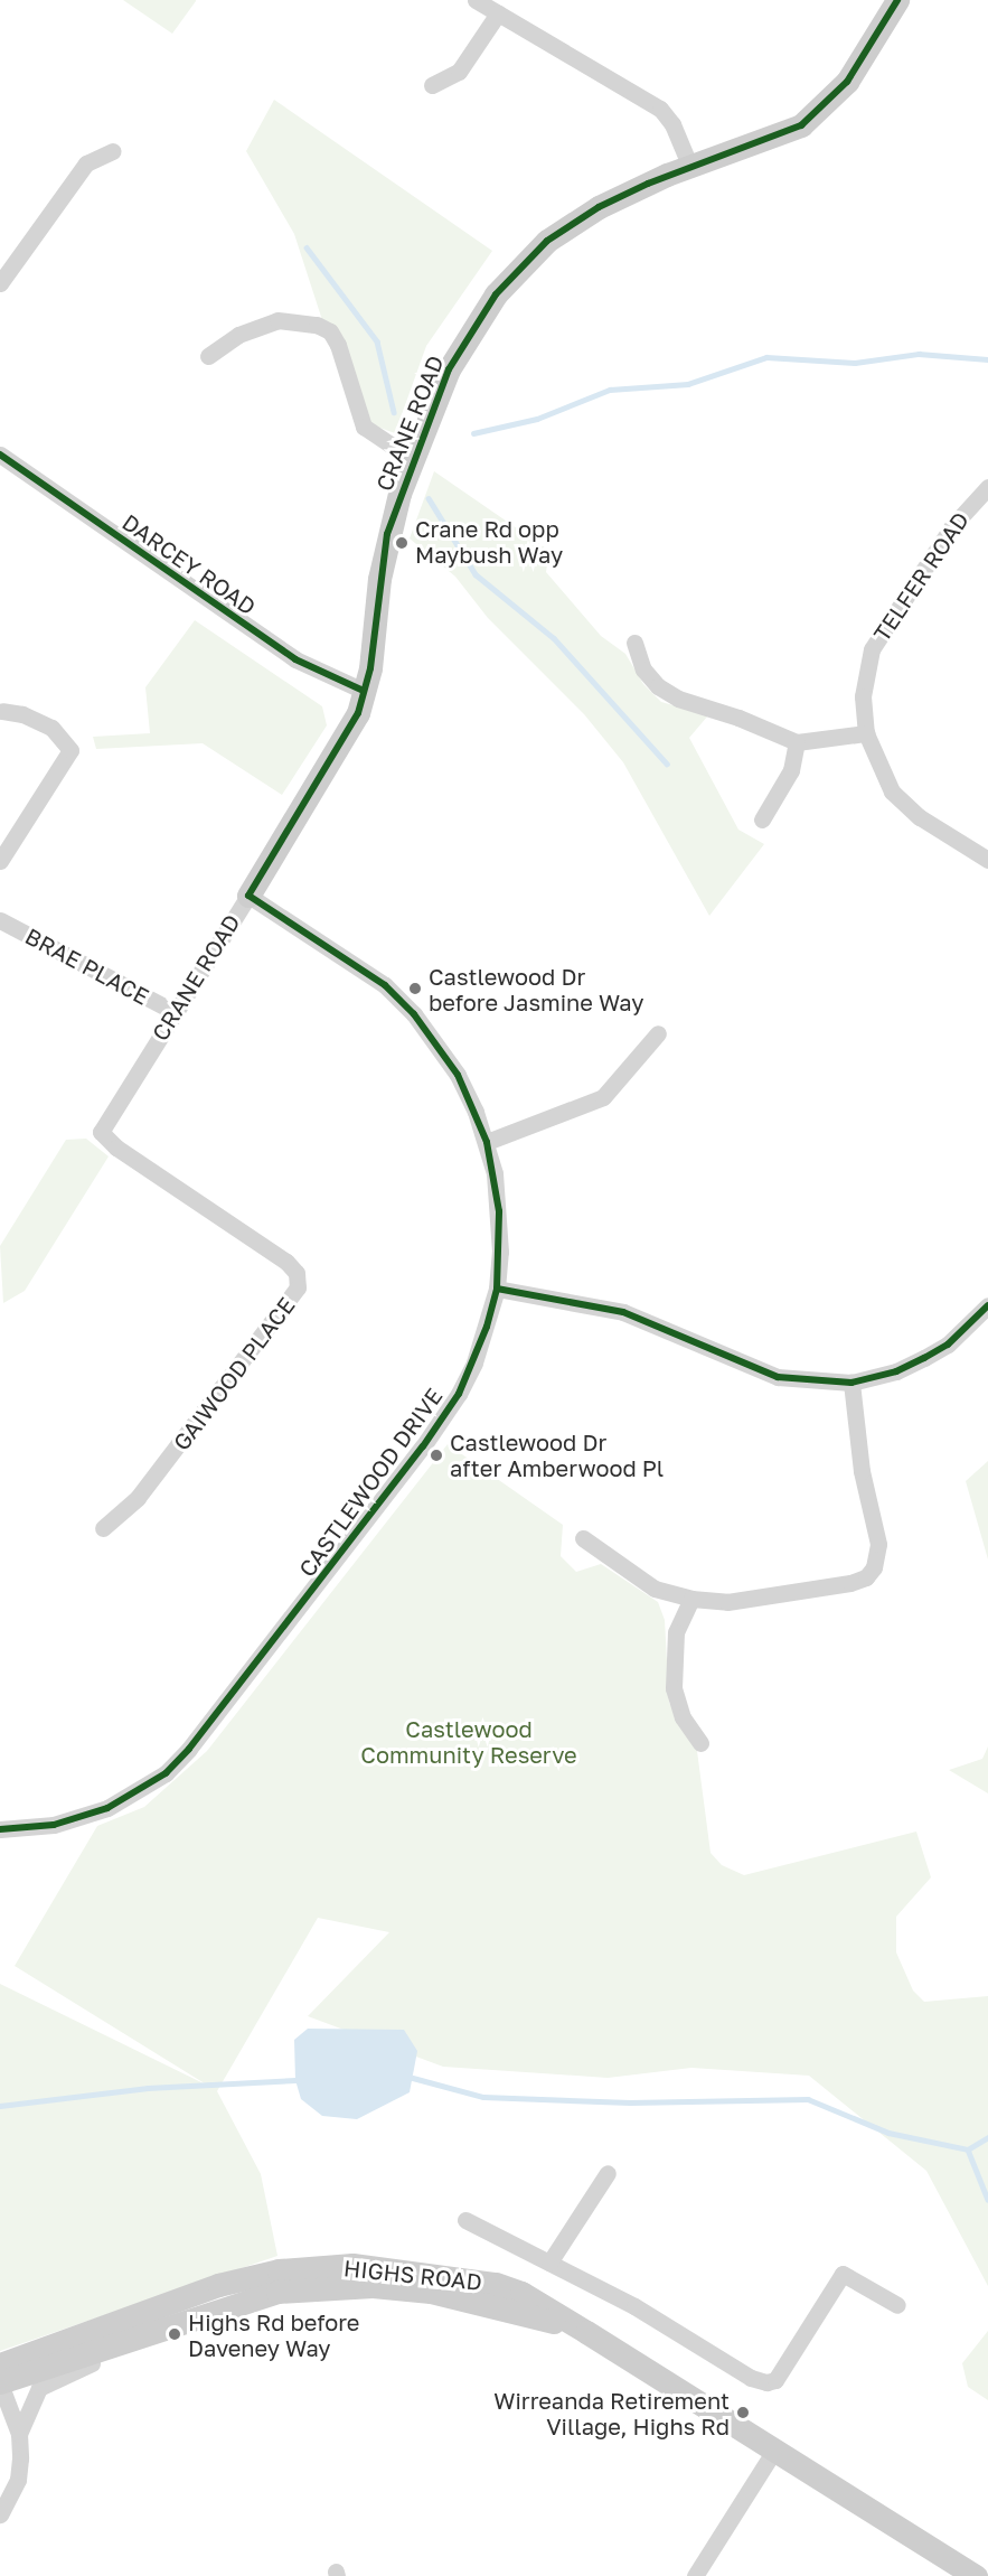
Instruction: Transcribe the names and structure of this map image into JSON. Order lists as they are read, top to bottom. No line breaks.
{"streets":{"street":["CRANE ROAD","DARCEY ROAD","TELFER ROAD","BRAE PLACE","GAIWOOD PLACE","CASTLEWOOD DRIVE","HIGHS ROAD"]},"crossings":[["CRANE ROAD","DARCEY ROAD"],["CRANE ROAD","BRAE PLACE"],["CRANE ROAD","GAIWOOD PLACE"],["CRANE ROAD","CASTLEWOOD DRIVE"]],"parks":["Castlewood Community Reserve"],"places":["Crane Rd opp Maybush Way","Castlewood Dr before Jasmine Way","Castlewood Dr after Amberwood Pl","Highs Rd before Daveney Way","Wirreanda Retirement Village, Highs Rd"]}
